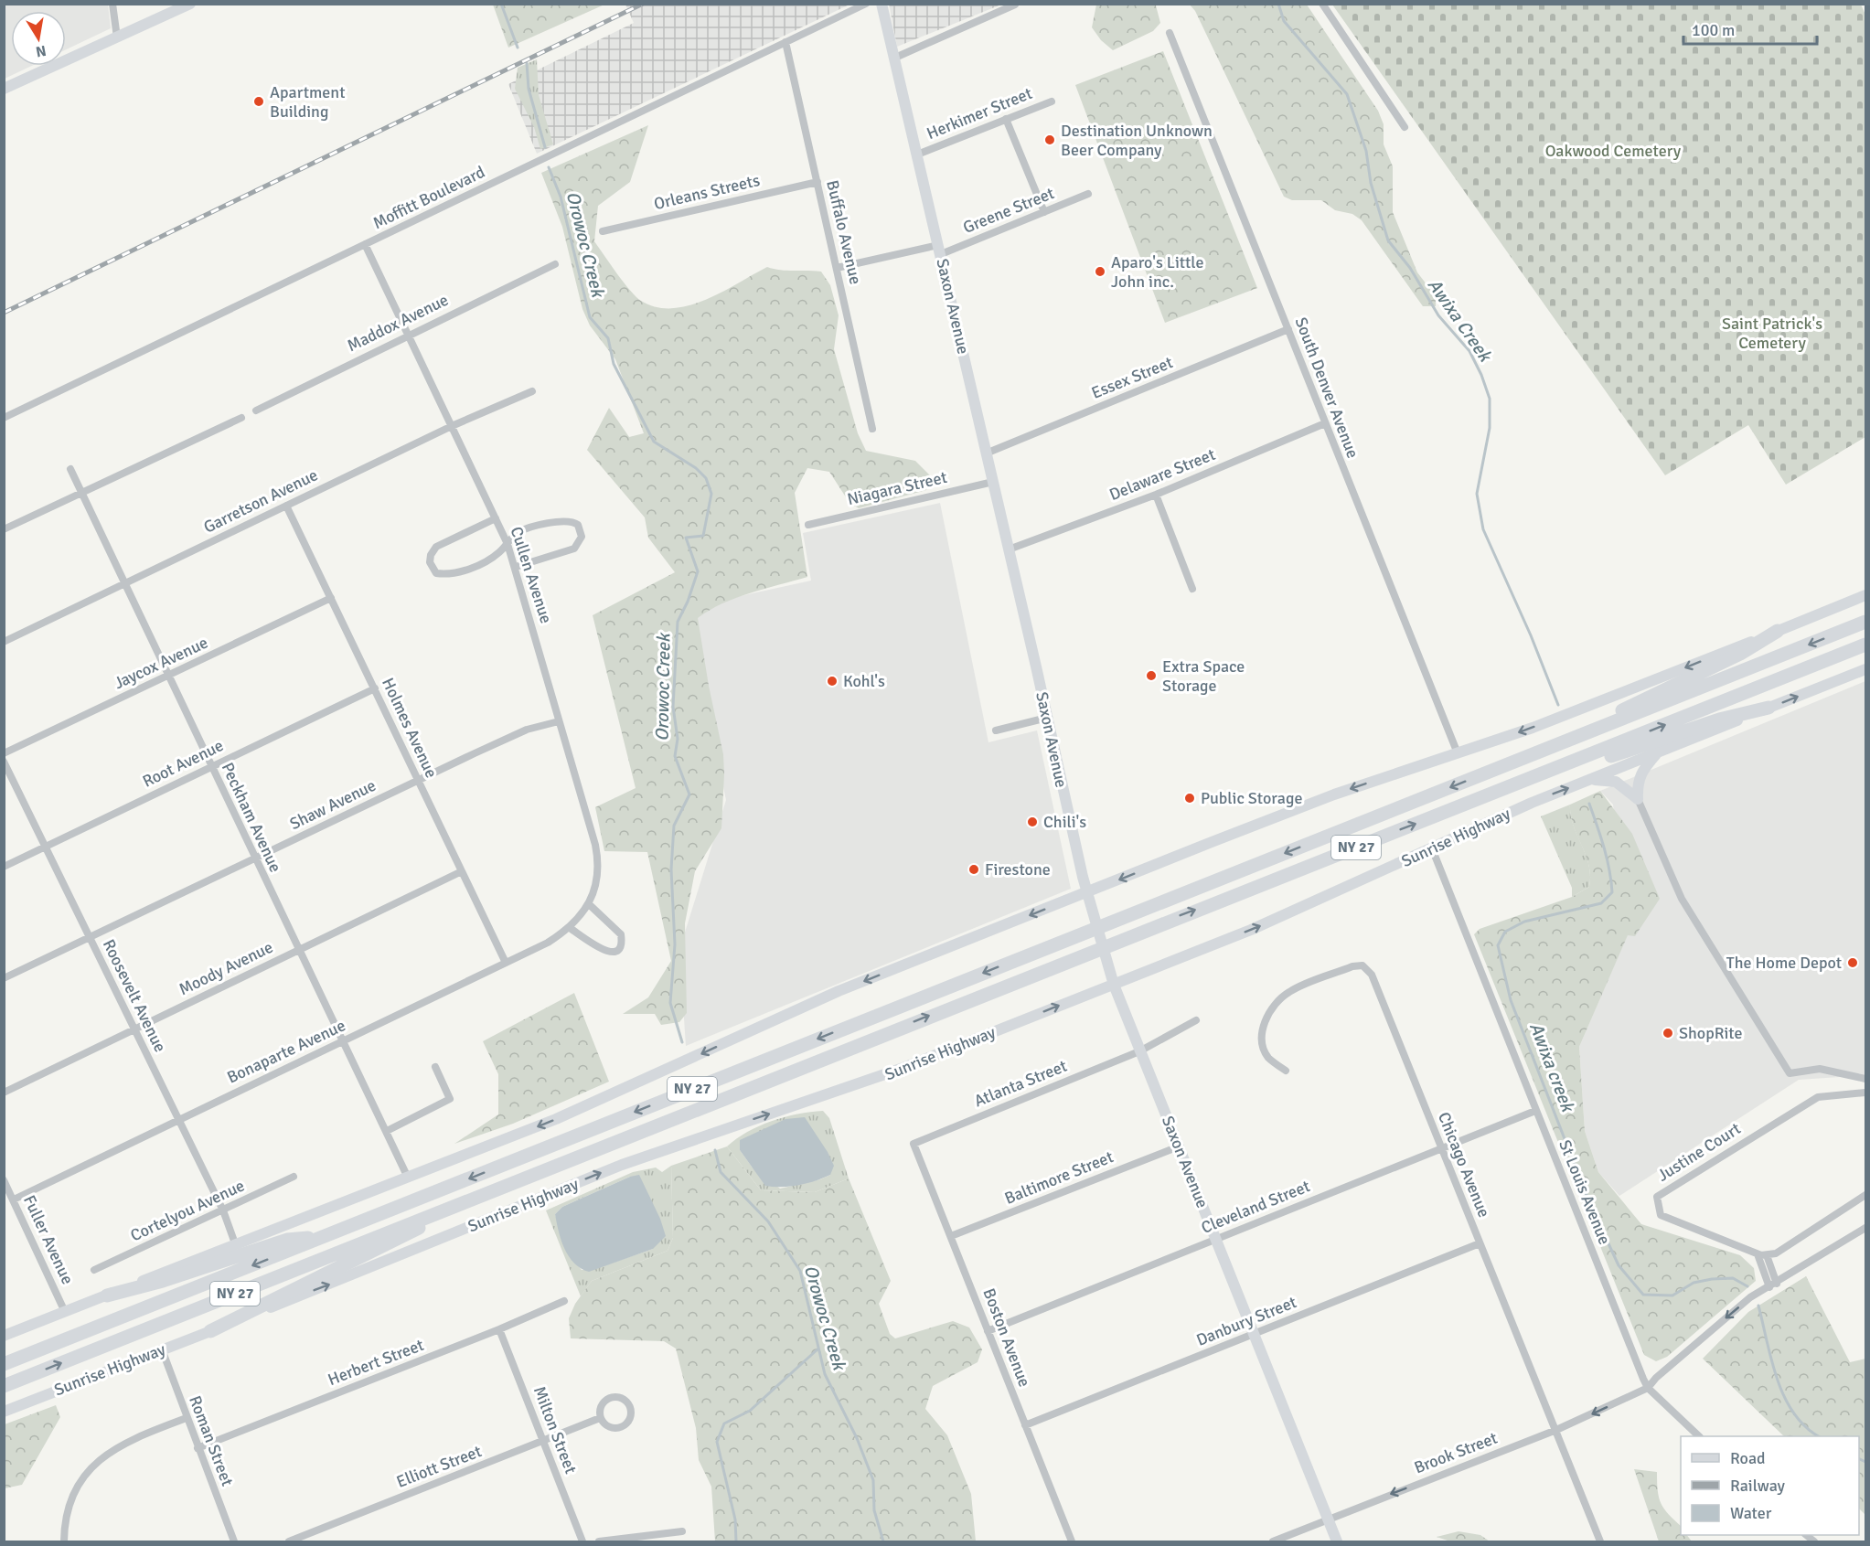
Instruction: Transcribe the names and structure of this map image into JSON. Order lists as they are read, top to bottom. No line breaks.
{"streets":{"highway":["Sunrise Highway","NY 27"],"main road":["Saxon Avenue"],"street":["Herkimer Street","Orleans Streets","Moffitt Boulevard","Greene Street","Buffalo Avenue","Maddox Avenue","Essex Street","South Denver Avenue","Delaware Street","Niagara Street","Garretson Avenue","Cullen Avenue","Jaycox Avenue","Holmes Avenue","Root Avenue","Shaw Avenue","Peckham Avenue","Moody Avenue","Roosevelt Avenue","Bonaparte Avenue","Atlanta Street","Justine Court","Chicago Avenue","Baltimore Street","St Louis Avenue","Cleveland Street","Cortelyou Avenue","Fuller Avenue","Danbury Street","Boston Avenue","Herbert Street","Milton Street","Roman Street","Brook Street","Elliott Street"]},"crossings":[["Herkimer Street","Saxon Avenue"],["Orleans Streets","Buffalo Avenue"],["Moffitt Boulevard","Buffalo Avenue"],["Moffitt Boulevard","Cullen Avenue"],["Greene Street","Buffalo Avenue"],["Greene Street","Saxon Avenue"],["Saxon Avenue","Essex Street"],["Saxon Avenue","Delaware Street"],["Saxon Avenue","Niagara Street"],["Saxon Avenue","Sunrise Highway"],["Saxon Avenue","Atlanta Street"],["Saxon Avenue","Baltimore Street"],["Saxon Avenue","Cleveland Street"],["Saxon Avenue","Danbury Street"],["Saxon Avenue","Brook Street"],["Maddox Avenue","Cullen Avenue"],["Essex Street","South Denver Avenue"],["South Denver Avenue","Delaware Street"],["Garretson Avenue","Cullen Avenue"],["Garretson Avenue","Holmes Avenue"],["Garretson Avenue","Peckham Avenue"],["Cullen Avenue","Shaw Avenue"],["Cullen Avenue","Bonaparte Avenue"],["Jaycox Avenue","Holmes Avenue"],["Jaycox Avenue","Peckham Avenue"],["Holmes Avenue","Root Avenue"],["Holmes Avenue","Shaw Avenue"],["Holmes Avenue","Moody Avenue"],["Holmes Avenue","Bonaparte Avenue"],["Root Avenue","Peckham Avenue"],["Root Avenue","Roosevelt Avenue"],["Shaw Avenue","Peckham Avenue"],["Shaw Avenue","Roosevelt Avenue"],["Peckham Avenue","Moody Avenue"],["Peckham Avenue","Bonaparte Avenue"],["Sunrise Highway","St Louis Avenue"],["Sunrise Highway","Roman Street"],["Moody Avenue","Roosevelt Avenue"],["Roosevelt Avenue","Bonaparte Avenue"],["Roosevelt Avenue","Cortelyou Avenue"],["Bonaparte Avenue","Fuller Avenue"],["Atlanta Street","Boston Avenue"],["Chicago Avenue","Cleveland Street"],["Chicago Avenue","Danbury Street"],["Chicago Avenue","Brook Street"],["Baltimore Street","Boston Avenue"],["St Louis Avenue","Cleveland Street"],["St Louis Avenue","Brook Street"],["Cleveland Street","Boston Avenue"],["Danbury Street","Boston Avenue"],["Herbert Street","Milton Street"],["Herbert Street","Roman Street"],["Milton Street","Elliott Street"]],"one_way":["Brook Street"],"water":["Orowoc Creek","Awixa Creek","Awixa creek"],"parks":["Oakwood Cemetery","Saint Patrick's Cemetery"],"places":["Apartment Building","Destination Unknown Beer Company","Aparo's Little John inc.","Extra Space Storage","Kohl's","Public Storage","Chili's","Firestone","The Home Depot","ShopRite"],"legend":["Road","Railway","Water"],"scale_bar":"100 m","north":"bottom"}
